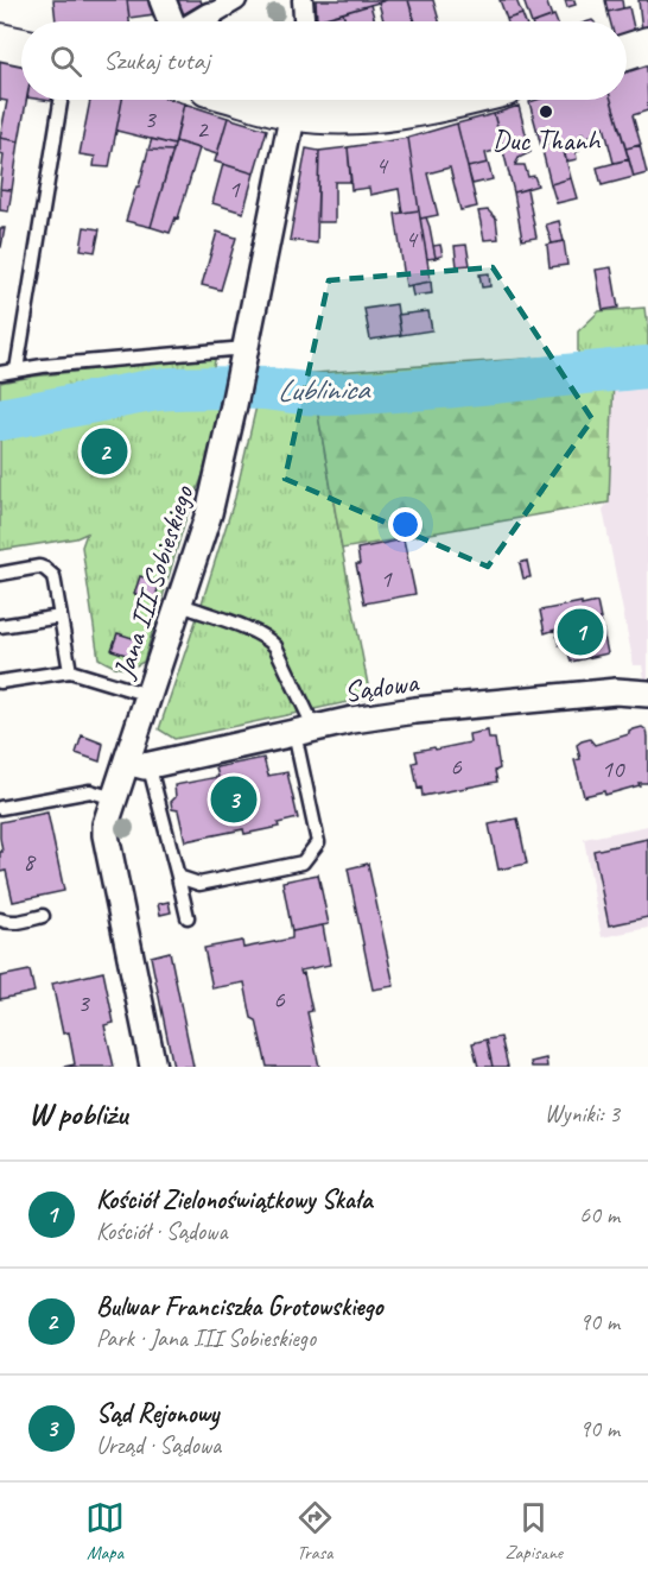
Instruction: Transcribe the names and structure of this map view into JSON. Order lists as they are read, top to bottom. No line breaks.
{"streets":{"street":["Jana III Sobieskiego","Sądowa"]},"crossings":[["Jana III Sobieskiego","Sądowa"]],"water":["Lublinica"],"places":["Duc Thanh"],"house_numbers":["3","2","4","1","4","1","6","10","8","6","3"],"page":{"search":"Szukaj tutaj","pins":["2","1","3"],"heading":["W pobliżu","Wyniki: 3"],"list":[{"mark":"1","name":"Kościół Zielonoświątkowy Skała","note":"Kościół · Sądowa","value":"60 m"},{"mark":"2","name":"Bulwar Franciszka Grotowskiego","note":"Park · Jana III Sobieskiego","value":"90 m"},{"mark":"3","name":"Sąd Rejonowy","note":"Urząd · Sądowa","value":"90 m"}],"nav":["Mapa","Trasa","Zapisane"]}}
